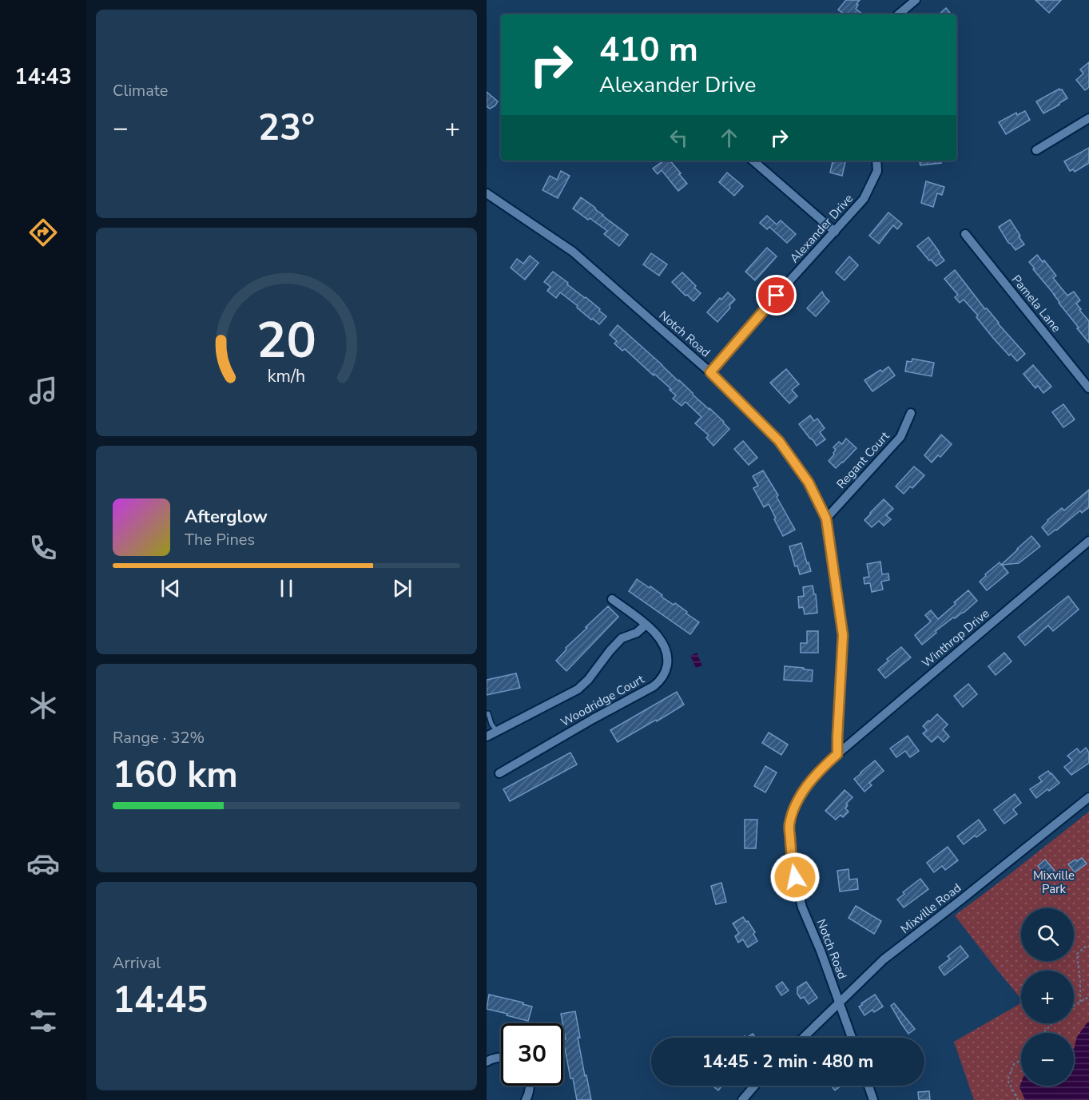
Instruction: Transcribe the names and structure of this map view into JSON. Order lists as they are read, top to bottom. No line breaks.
{"streets":{"street":["Alexander Drive","Pamela Lane","Notch Road","Regant Court","Winthrop Drive","Woodridge Court","Mixville Road"]},"crossings":[["Alexander Drive","Notch Road"],["Notch Road","Regant Court"],["Notch Road","Winthrop Drive"],["Notch Road","Mixville Road"]],"parks":["Mixville Park"],"page":{"tabs":"14:43","tile":["Climate",["Range · 32%","160 km"],["Arrival","14:45"]],"turn":["410 m","Alexander Drive"],"heat":["−","23°","+"],"song":["Afterglow","The Pines"],"map_buttons":["+","−"],"limit":"30","trip":"14:45 · 2 min · 480 m","gauge":["20","km/h"]}}
